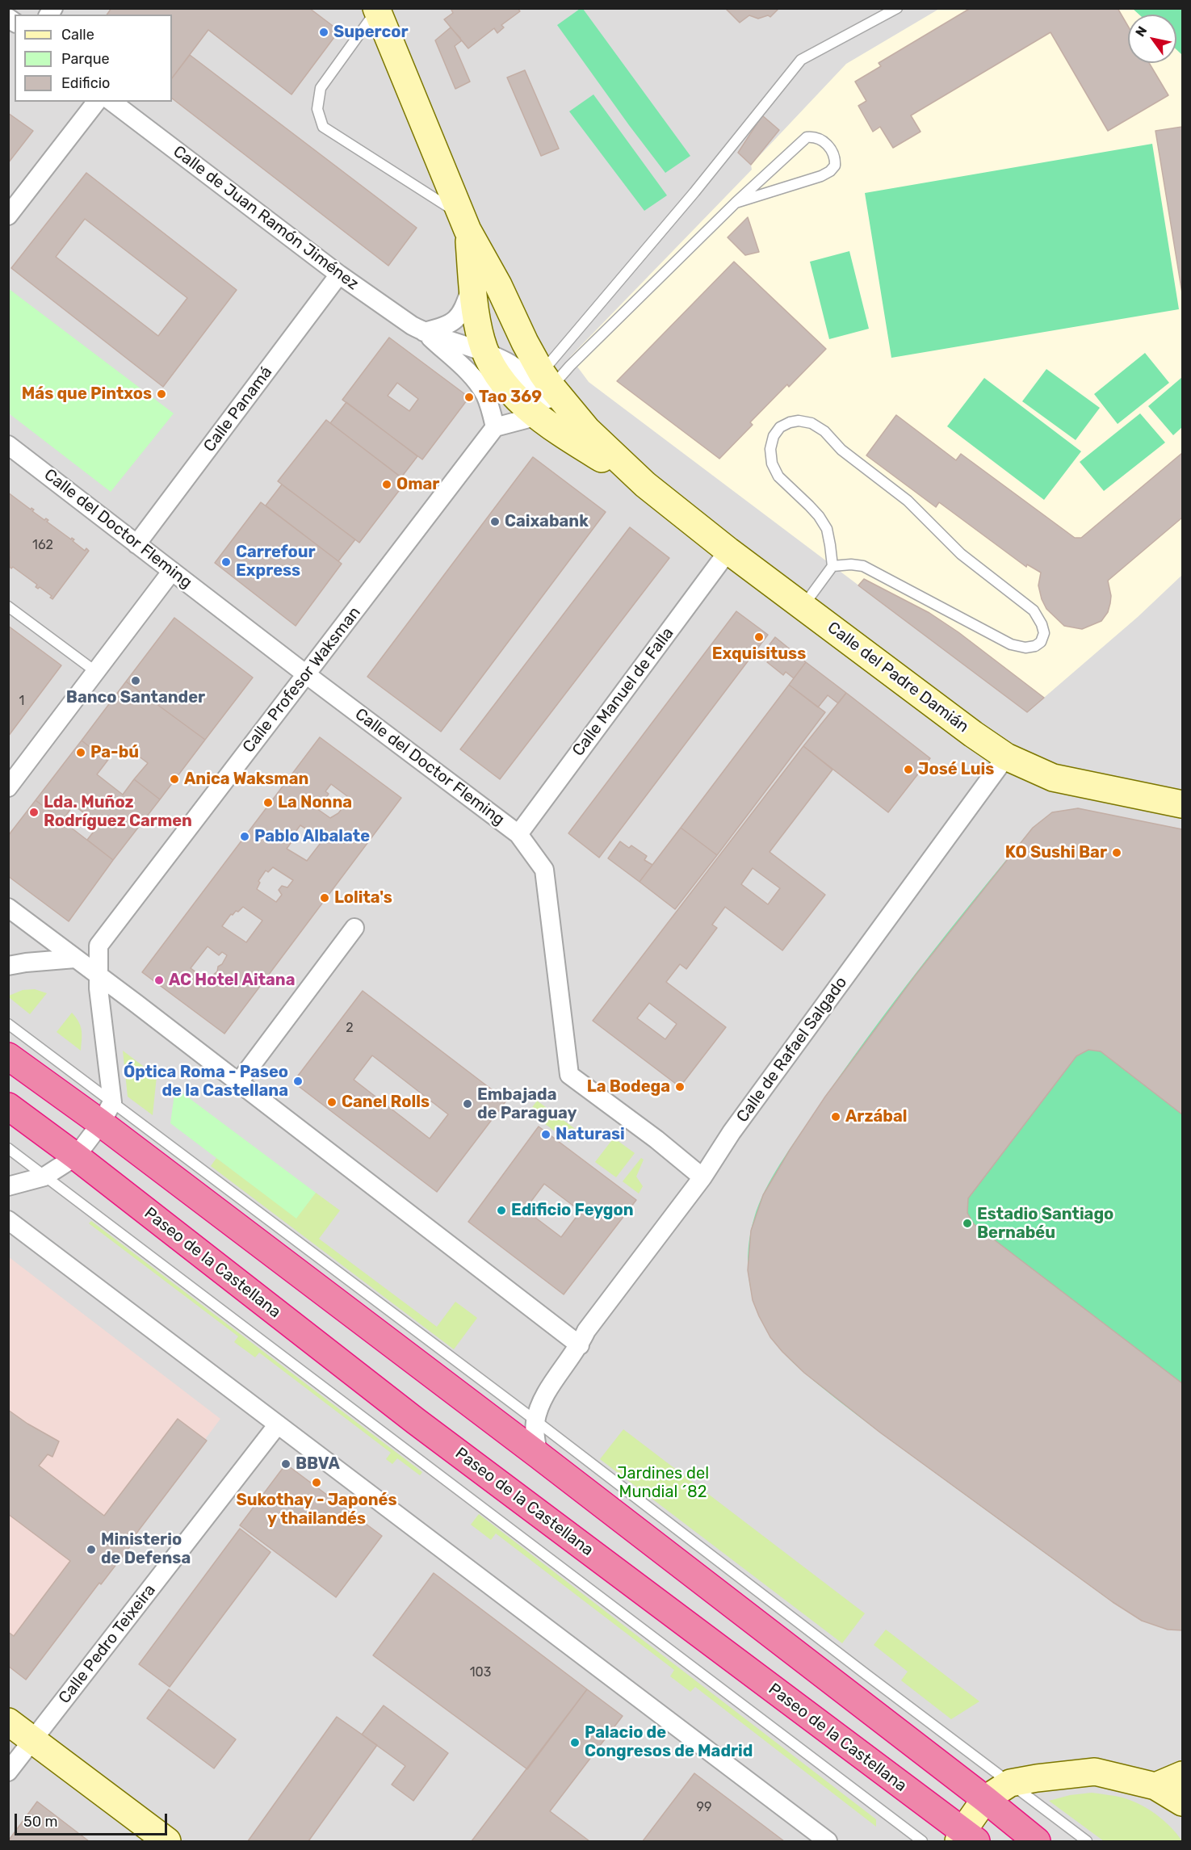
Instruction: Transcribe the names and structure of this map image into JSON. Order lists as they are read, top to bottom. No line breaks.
{"streets":{"highway":["Paseo de la Castellana"],"street":["Calle de Juan Ramón Jiménez","Calle Panamá","Calle del Doctor Fleming","Calle del Padre Damián","Calle Profesor Waksman","Calle Manuel de Falla","Calle de Rafael Salgado","Calle Pedro Teixeira"]},"crossings":[["Calle de Juan Ramón Jiménez","Calle Panamá"],["Calle de Juan Ramón Jiménez","Calle del Padre Damián"],["Calle Panamá","Calle del Doctor Fleming"],["Calle del Doctor Fleming","Calle Profesor Waksman"],["Calle del Doctor Fleming","Calle Manuel de Falla"],["Calle del Doctor Fleming","Calle de Rafael Salgado"],["Calle del Padre Damián","Calle Manuel de Falla"],["Calle del Padre Damián","Calle de Rafael Salgado"]],"parks":["Jardines del Mundial ´82"],"places":["Supercor","Más que Pintxos","Tao 369","Omar","Caixabank","Carrefour Express","Exquisituss","Banco Santander","Pa-bú","José Luis","Anica Waksman","La Nonna","Lda. Muñoz Rodríguez Carmen","Pablo Albalate","KO Sushi Bar","Lolita's","AC Hotel Aitana","Óptica Roma - Paseo de la Castellana","La Bodega","Canel Rolls","Embajada de Paraguay","Arzábal","Naturasi","Edificio Feygon","Estadio Santiago Bernabéu","BBVA","Sukothay - Japonés y thailandés","Ministerio de Defensa","Palacio de Congresos de Madrid"],"house_numbers":["162","1","2","103","99"],"legend":["Calle","Parque","Edificio"],"scale_bar":"50 m","north":"top left"}
